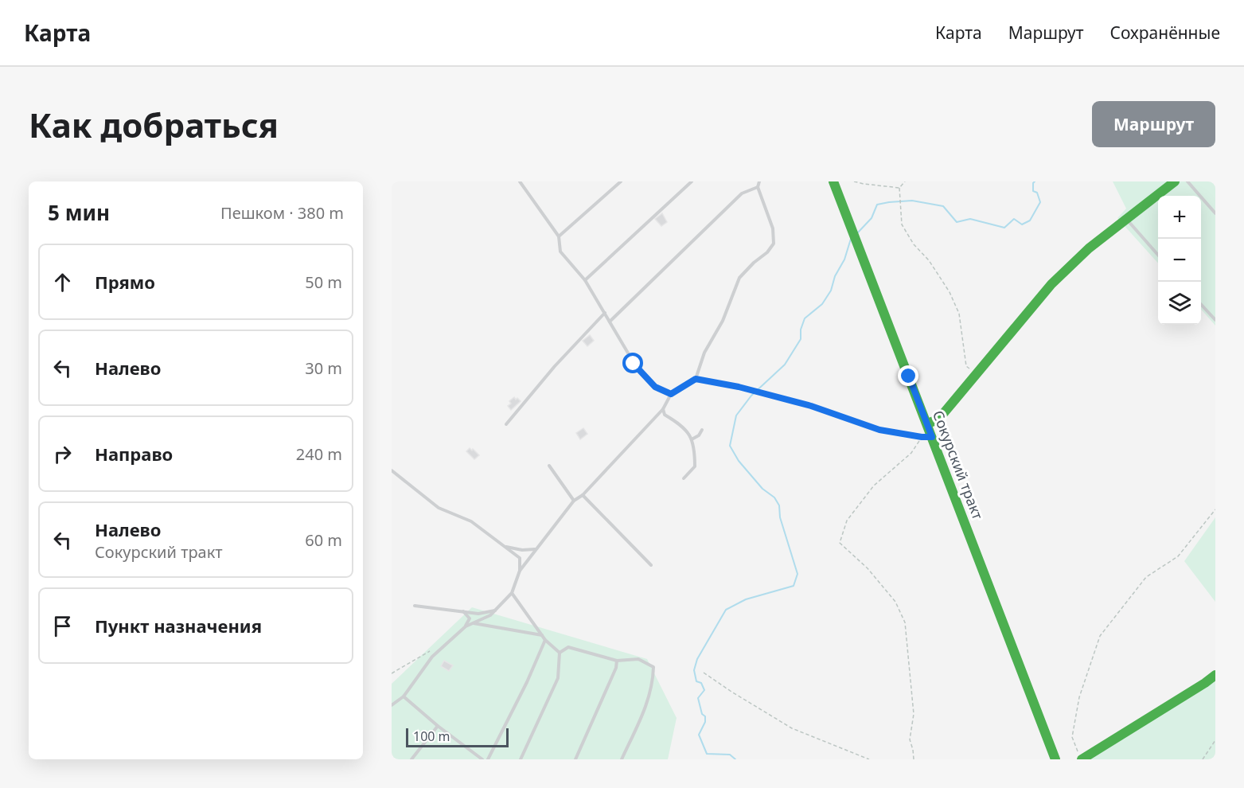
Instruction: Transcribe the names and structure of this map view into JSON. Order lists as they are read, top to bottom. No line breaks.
{"streets":{"street":["Сокурский тракт"]},"scale_bar":"100 m","page":{"header":"Карта","nav":["Карта","Маршрут","Сохранённые"],"buttons":"Маршрут","title":"Как добраться","heading":["5 мин","Пешком · 380 m"],"map_buttons":["+","−"],"list":[["Прямо","50 m"],["Налево","30 m"],["Направо","240 m"],["Налево","Сокурский тракт","60 m"],"Пункт назначения"],"scale":"100 m"}}
